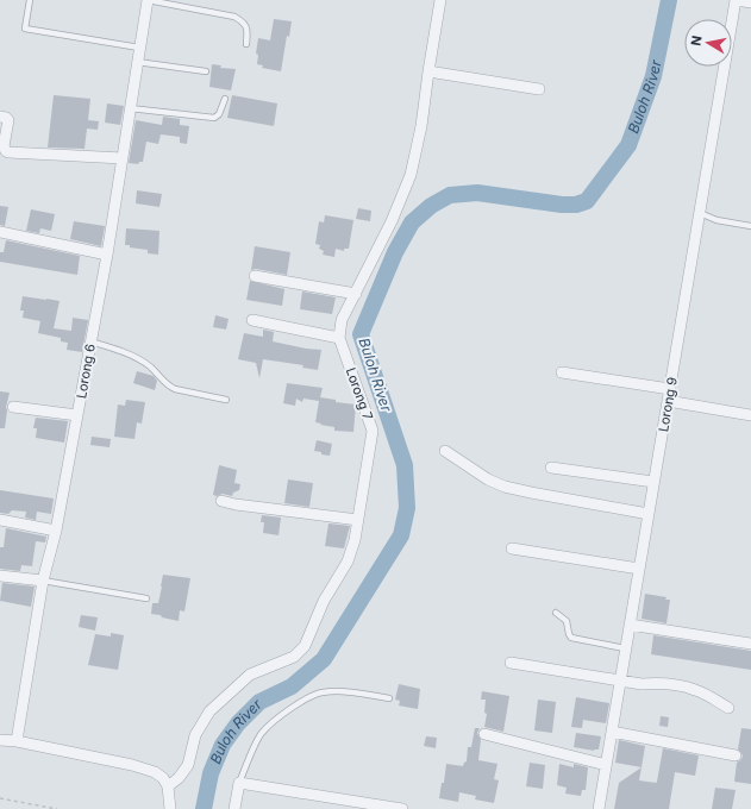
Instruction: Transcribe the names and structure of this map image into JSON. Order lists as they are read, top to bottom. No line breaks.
{"streets":{"street":["Lorong 6","Lorong 7","Lorong 9"]},"water":["Buloh River"],"north":"left"}
